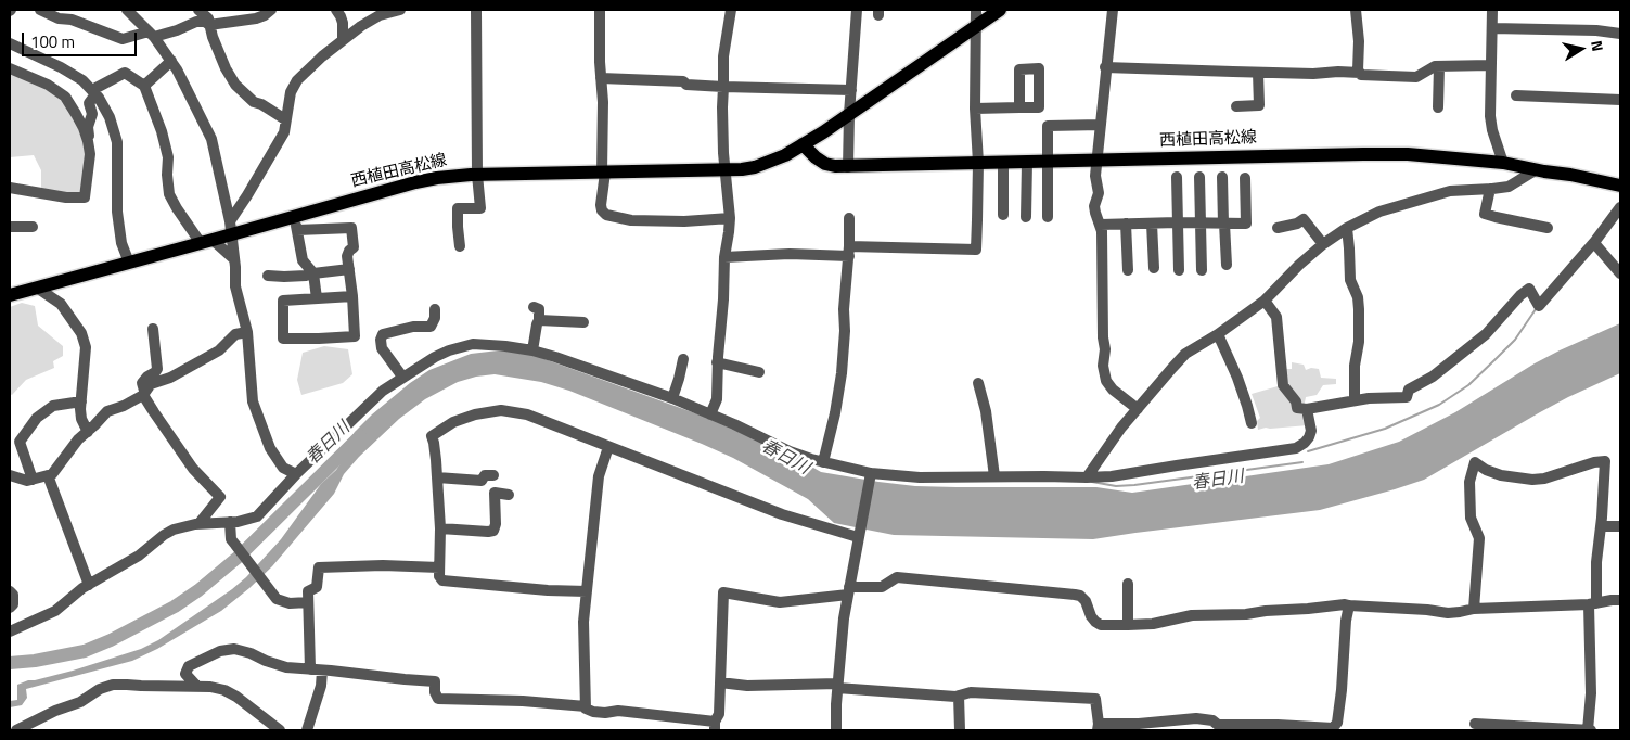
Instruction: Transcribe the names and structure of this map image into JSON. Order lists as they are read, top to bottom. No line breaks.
{"streets":{"main road":["西植田高松線"]},"water":["春日川"],"scale_bar":"100 m","north":"right"}
